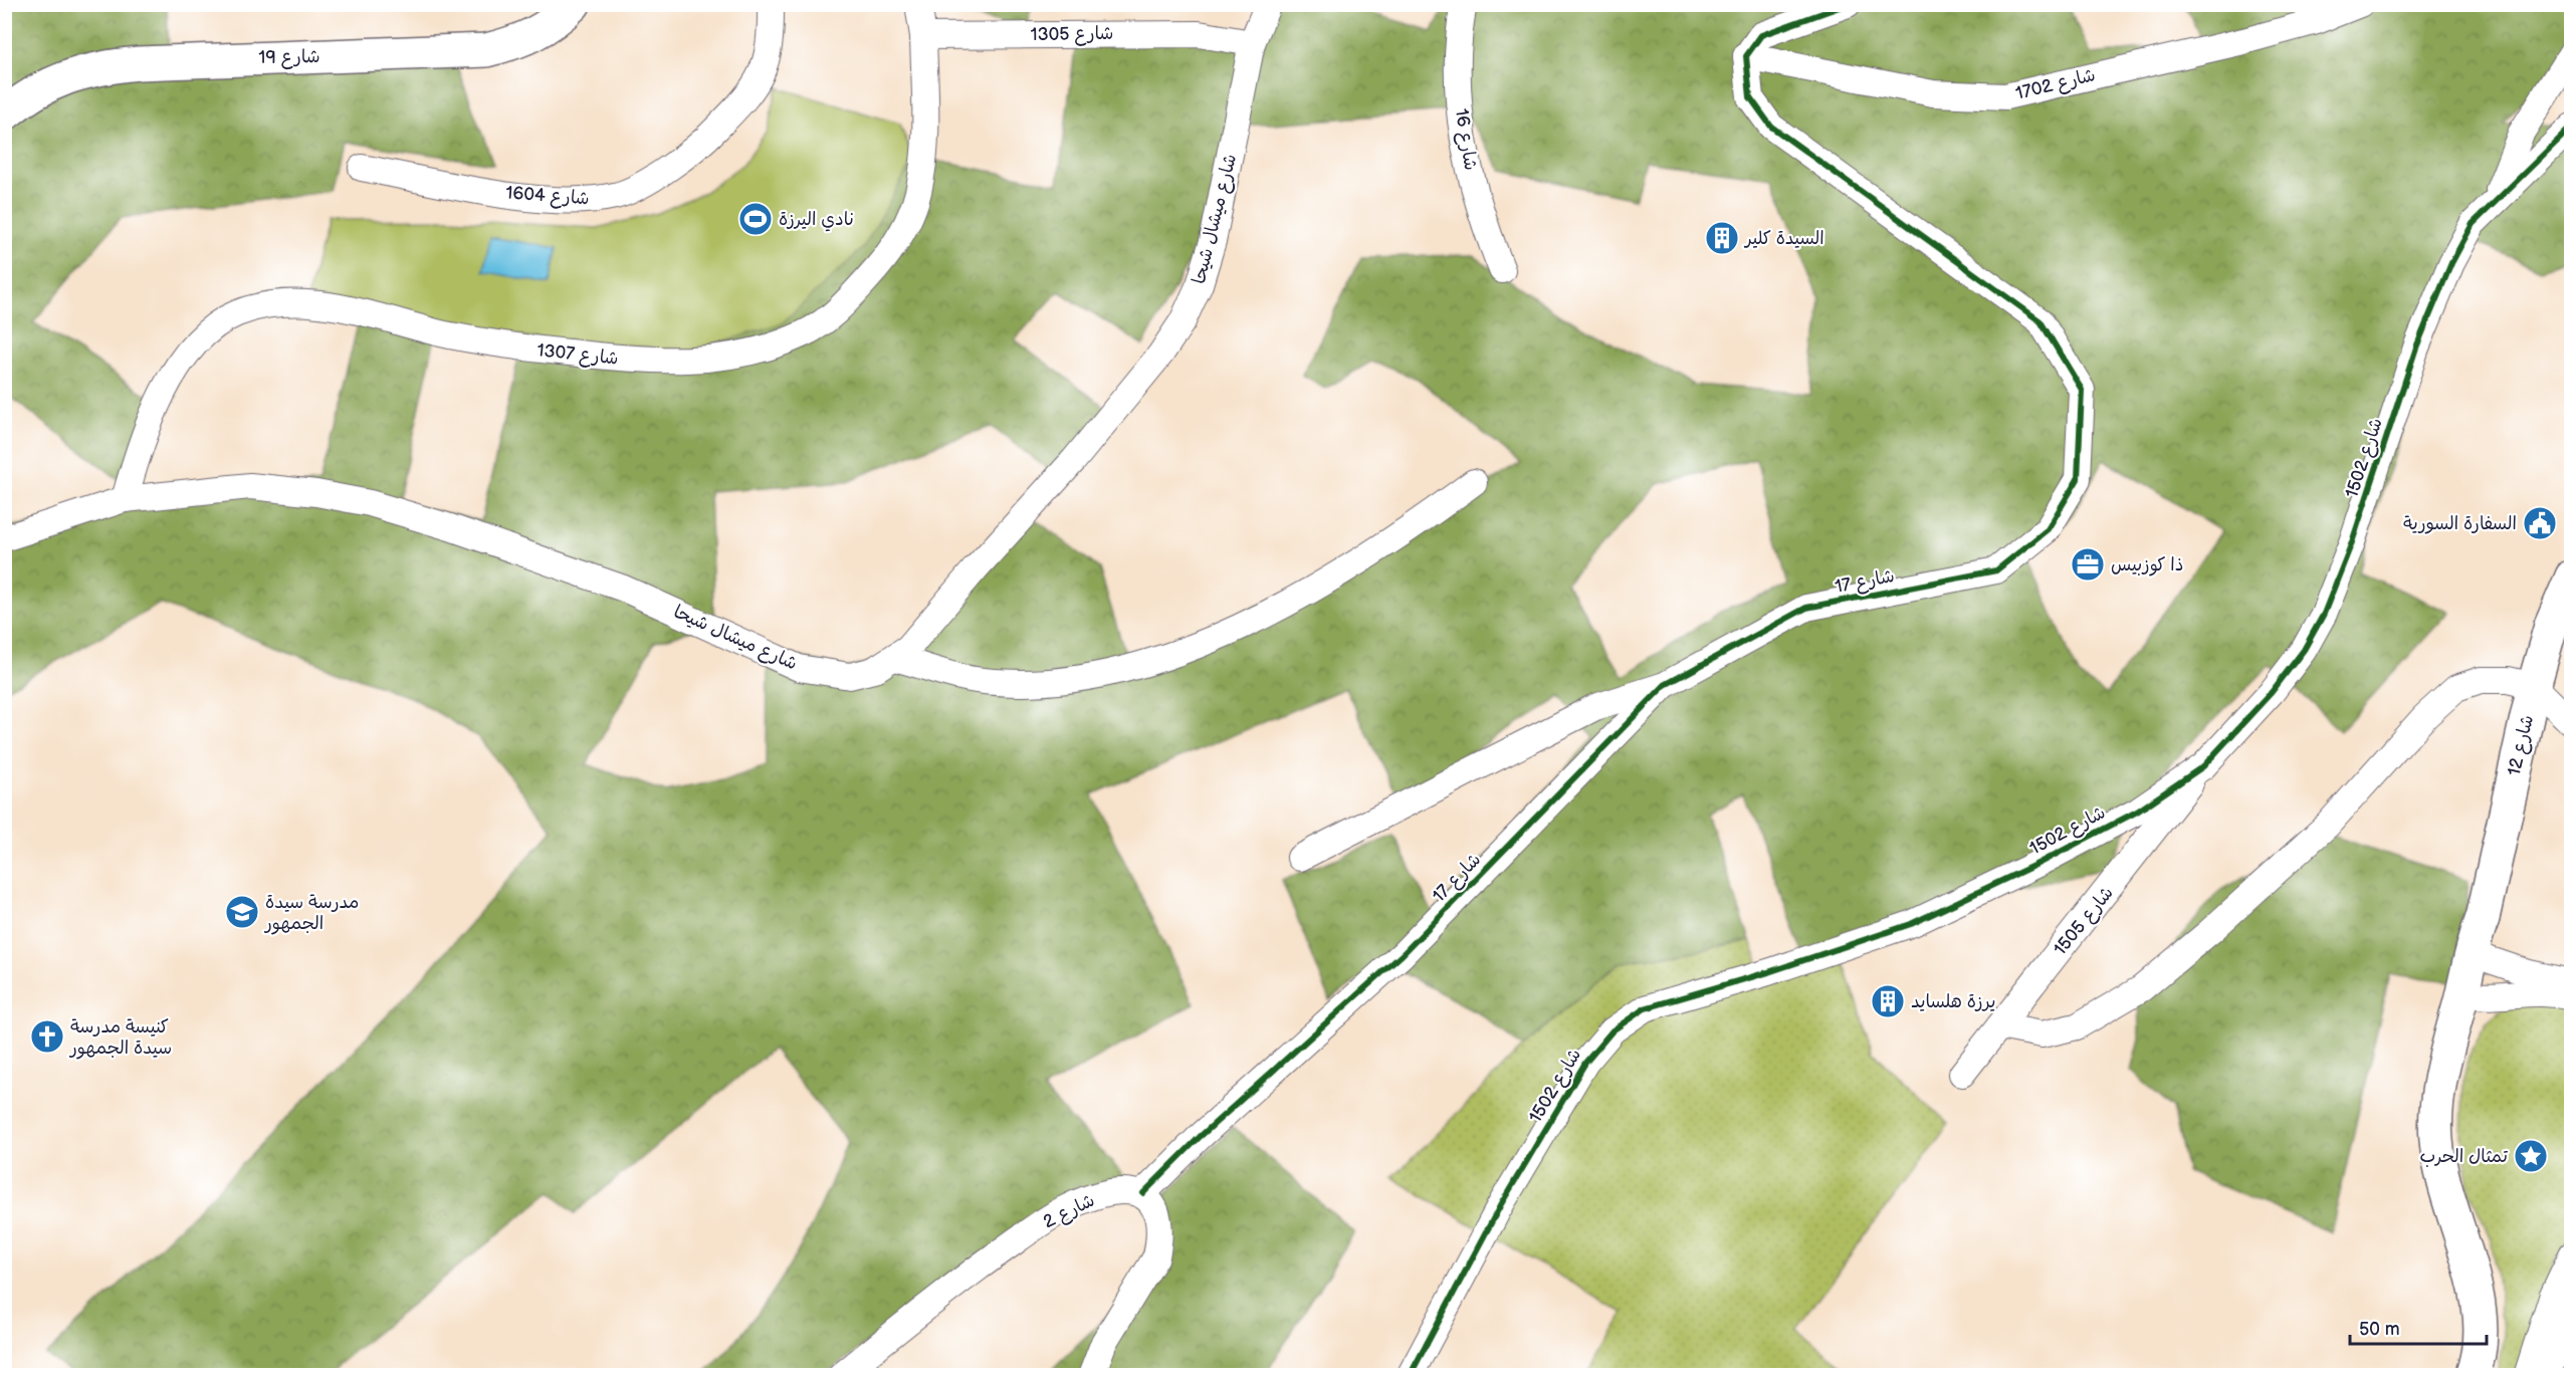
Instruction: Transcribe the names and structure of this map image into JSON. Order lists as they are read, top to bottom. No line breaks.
{"streets":{"main road":["شارع 19","شارع 12"],"street":["شارع 1305","شارع 1702","شارع 16","شارع 1604","شارع ميشال شيحا","شارع 1307","شارع 1502","شارع 17","شارع 1505","شارع 2"]},"crossings":[["شارع 1305","شارع ميشال شيحا"],["شارع 1305","شارع 1307"],["شارع 1702","شارع 17"],["شارع ميشال شيحا","شارع 1307"],["شارع 1502","شارع 1505"],["شارع 17","شارع 2"]],"places":{"sports":["نادي اليرزة"],"building":["السيدة كلير","يرزة هلسايد"],"public building":["السفارة السورية"],"office":["ذا كوزبيس"],"school or university":["مدرسة سيدة الجمهور"],"church":["كنيسة مدرسة سيدة الجمهور"],"place":["تمثال الحرب"]},"scale_bar":"50 m"}
